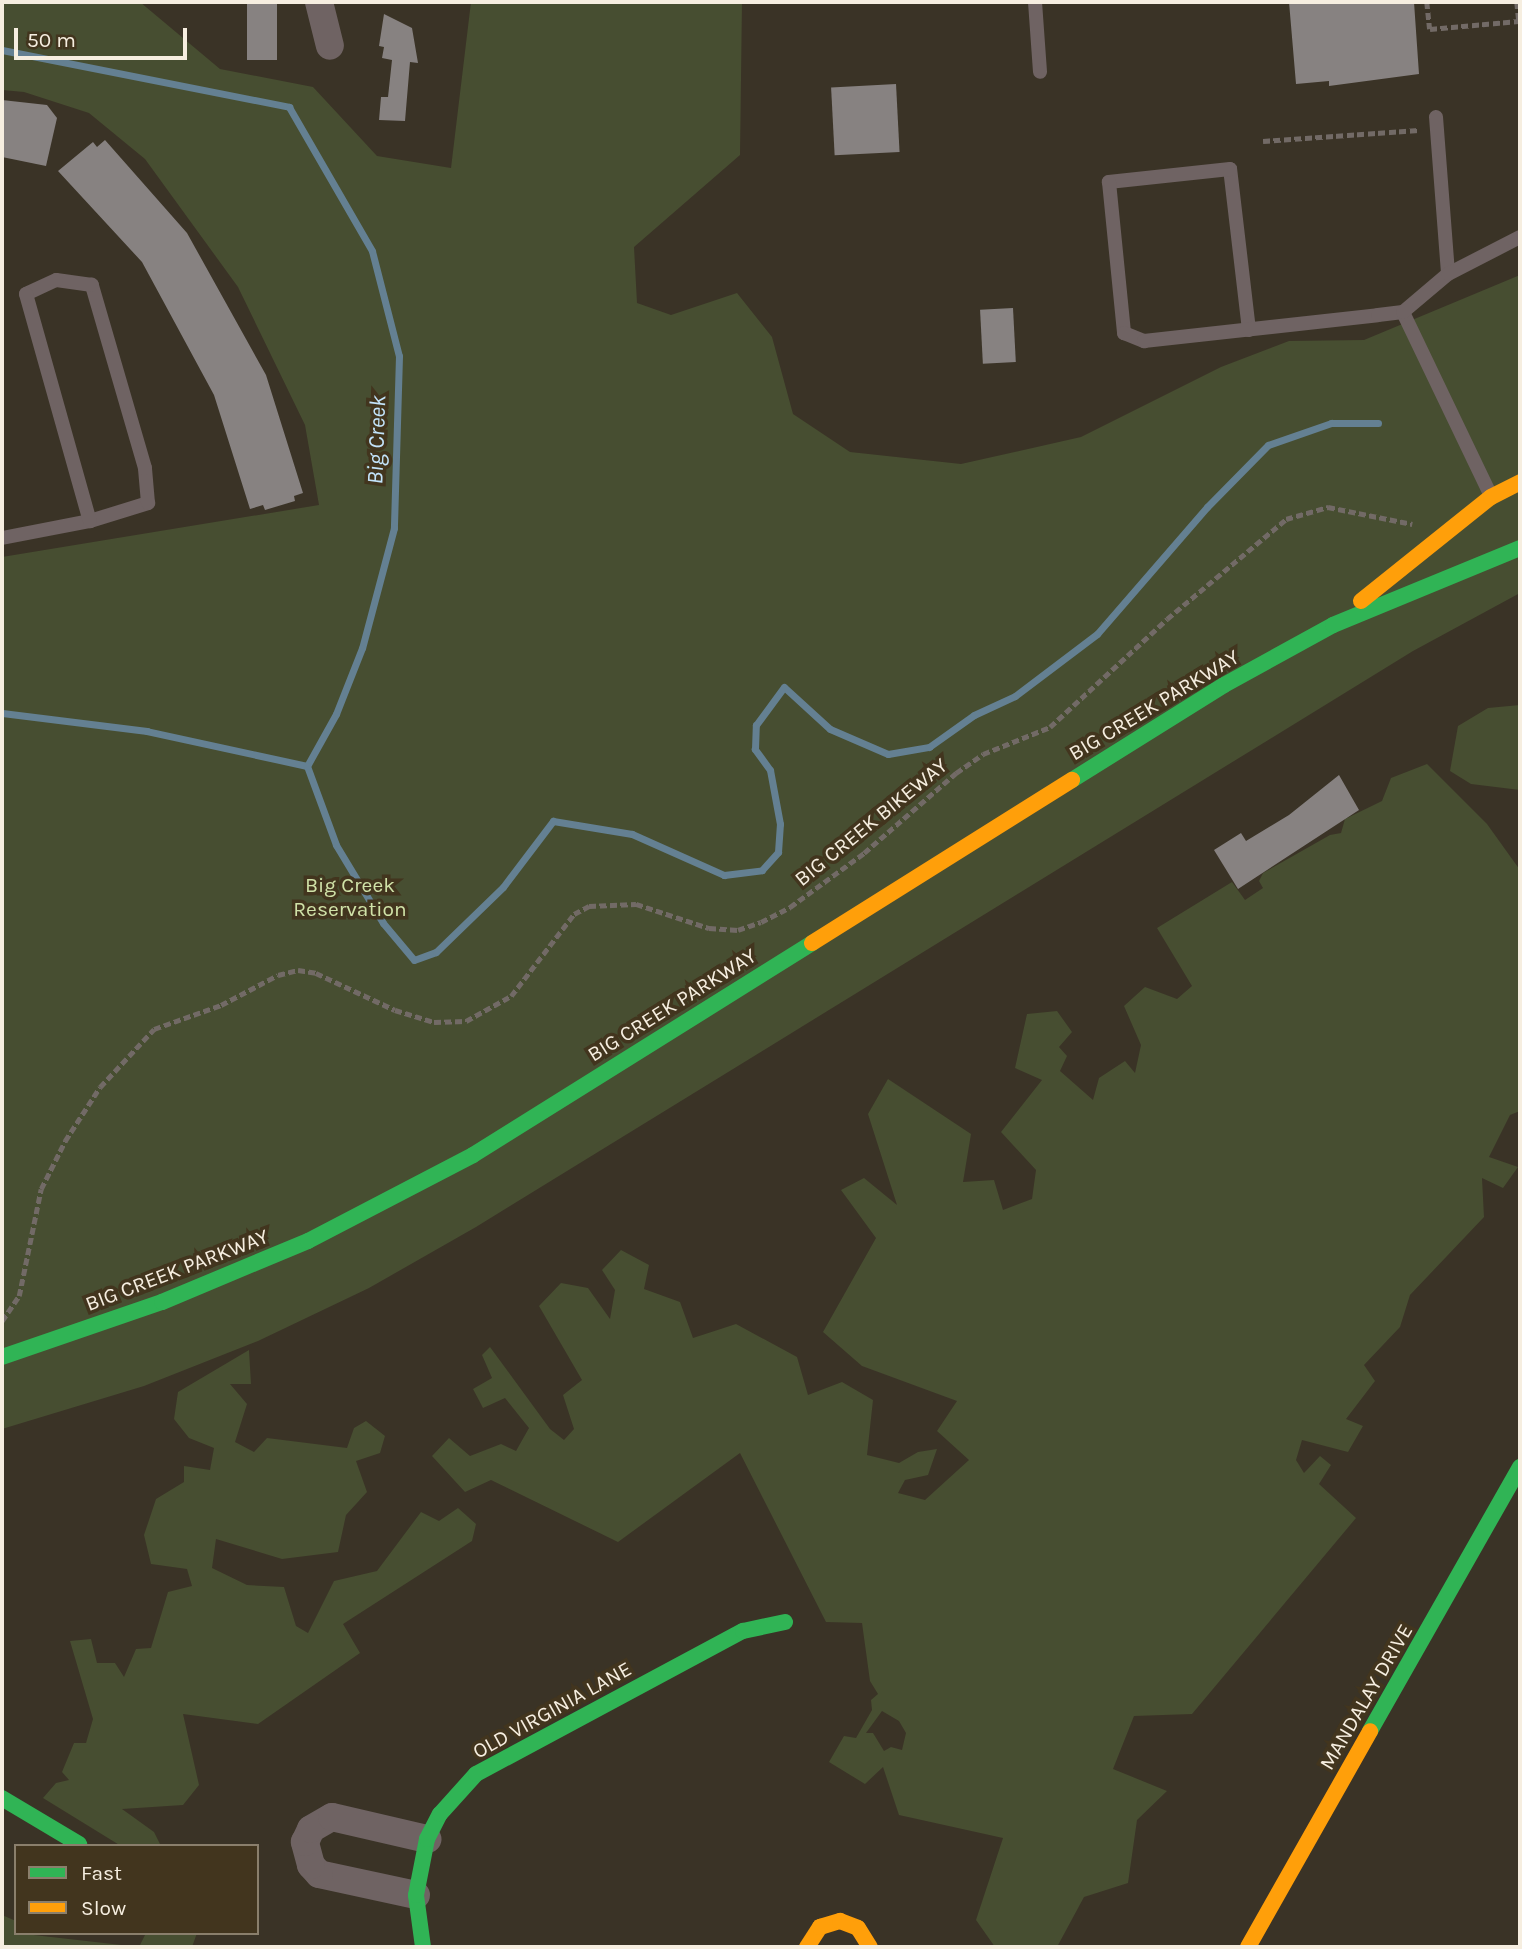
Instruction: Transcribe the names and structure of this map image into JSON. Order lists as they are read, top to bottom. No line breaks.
{"streets":{"street":["BIG CREEK PARKWAY","MANDALAY DRIVE","OLD VIRGINIA LANE"],"path":["BIG CREEK BIKEWAY"]},"water":["Big Creek"],"parks":["Big Creek Reservation"],"legend":["Fast","Slow"],"scale_bar":"50 m"}
